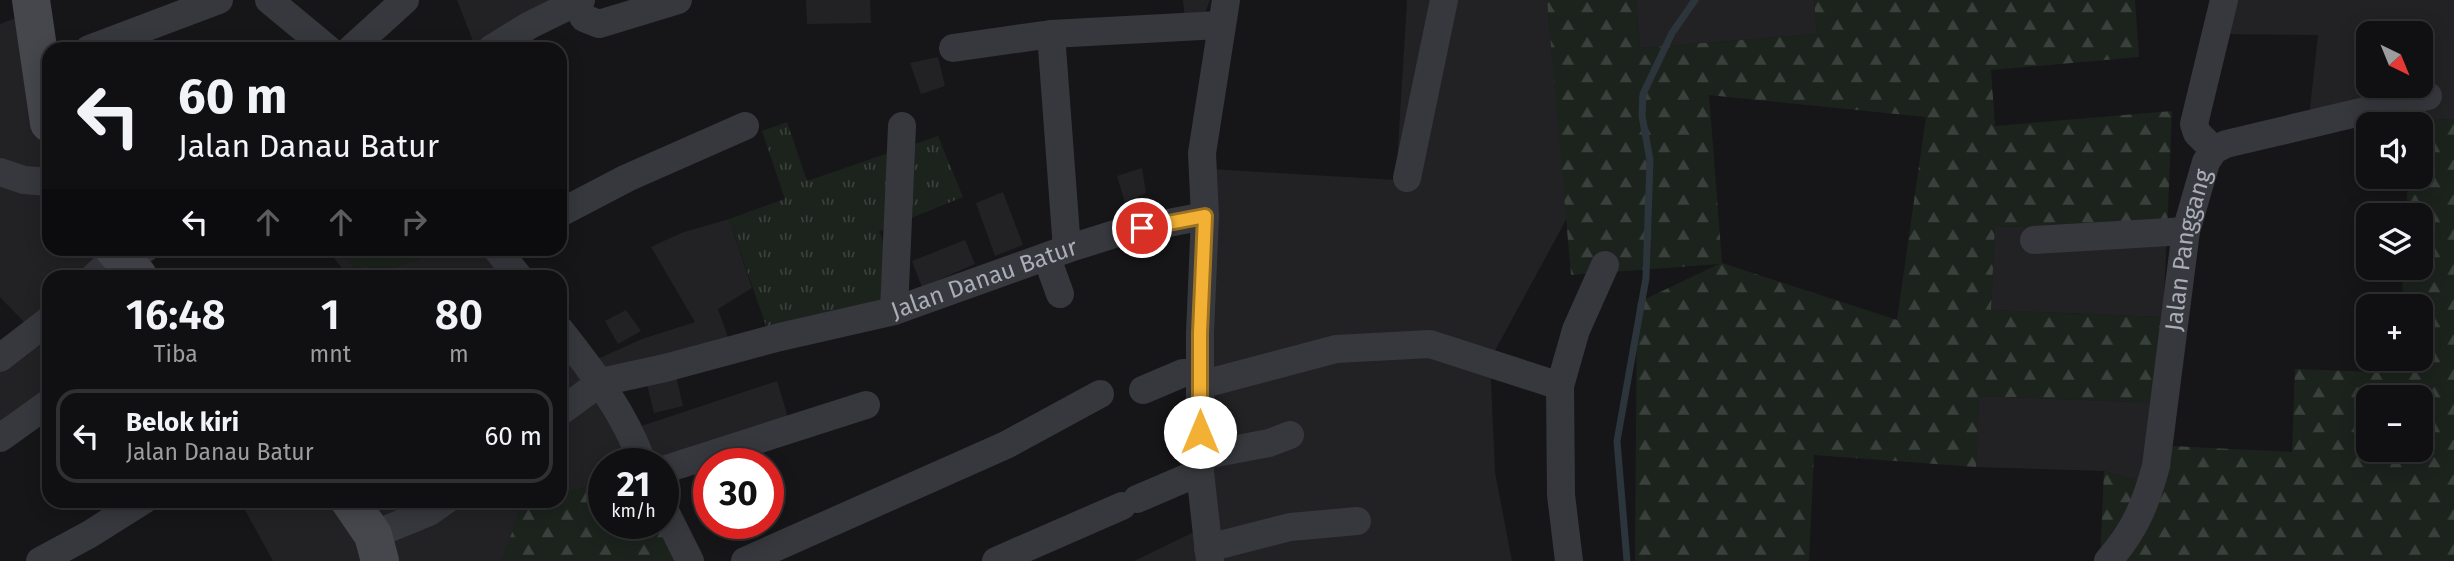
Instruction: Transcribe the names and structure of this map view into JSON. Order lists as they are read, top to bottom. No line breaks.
{"streets":{"street":["Jalan Panggang","Jalan Danau Batur"]},"north":"bottom right","page":{"map_buttons":["+","−"],"turn":["60 m","Jalan Danau Batur"],"eta":["16:48","Tiba","1","mnt","80","m"],"list":[{"name":"Belok kiri","note":"Jalan Danau Batur","value":"60 m"}],"speed":"21 km/h","limit":"30"}}
